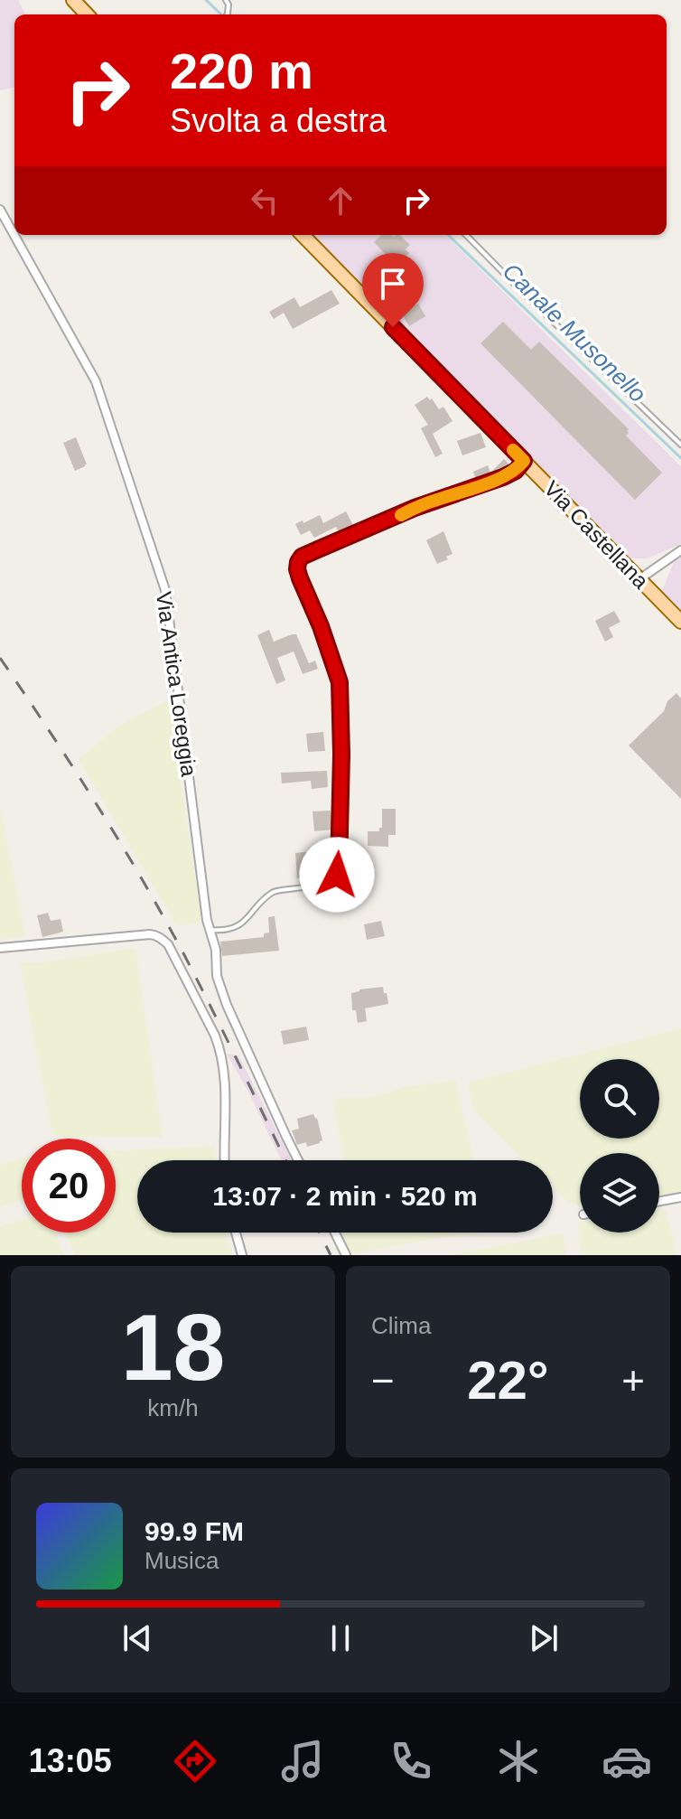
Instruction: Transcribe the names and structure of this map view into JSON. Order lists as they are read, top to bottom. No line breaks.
{"streets":{"main road":["Via Castellana"],"street":["Via Antica Loreggia"]},"water":["Canale Musonello"],"page":{"turn":["220 m","Svolta a destra"],"limit":"20","trip":"13:07 · 2 min · 520 m","tile":[["18","km/h"],"Clima"],"heat":["−","22°","+"],"song":["99.9 FM","Musica"],"tabs":"13:05"}}
